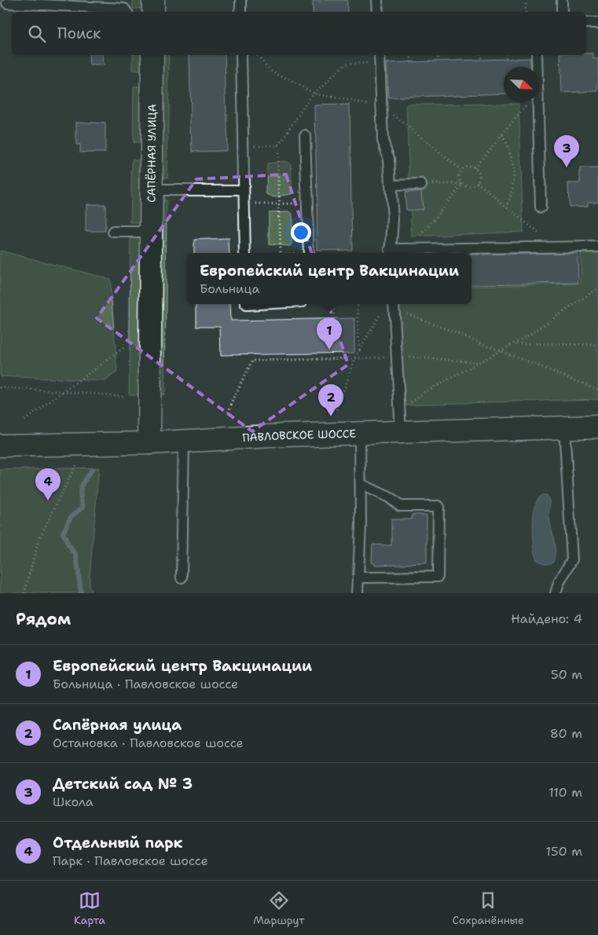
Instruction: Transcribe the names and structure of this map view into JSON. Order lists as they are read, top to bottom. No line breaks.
{"streets":{"main road":["САПЁРНАЯ УЛИЦА","ПАВЛОВСКОЕ ШОССЕ"]},"crossings":[["САПЁРНАЯ УЛИЦА","ПАВЛОВСКОЕ ШОССЕ"]],"north":"bottom right","page":{"search":"Поиск","pins":["3","1","2","4"],"popup":["Европейский центр Вакцинации","Больница"],"heading":["Рядом","Найдено: 4"],"list":[{"mark":"1","name":"Европейский центр Вакцинации","note":"Больница · Павловское шоссе","value":"50 m"},{"mark":"2","name":"Сапёрная улица","note":"Остановка · Павловское шоссе","value":"80 m"},{"mark":"3","name":"Детский сад № 3","note":"Школа","value":"110 m"},{"mark":"4","name":"Отдельный парк","note":"Парк · Павловское шоссе","value":"150 m"}],"nav":["Карта","Маршрут","Сохранённые"]}}
